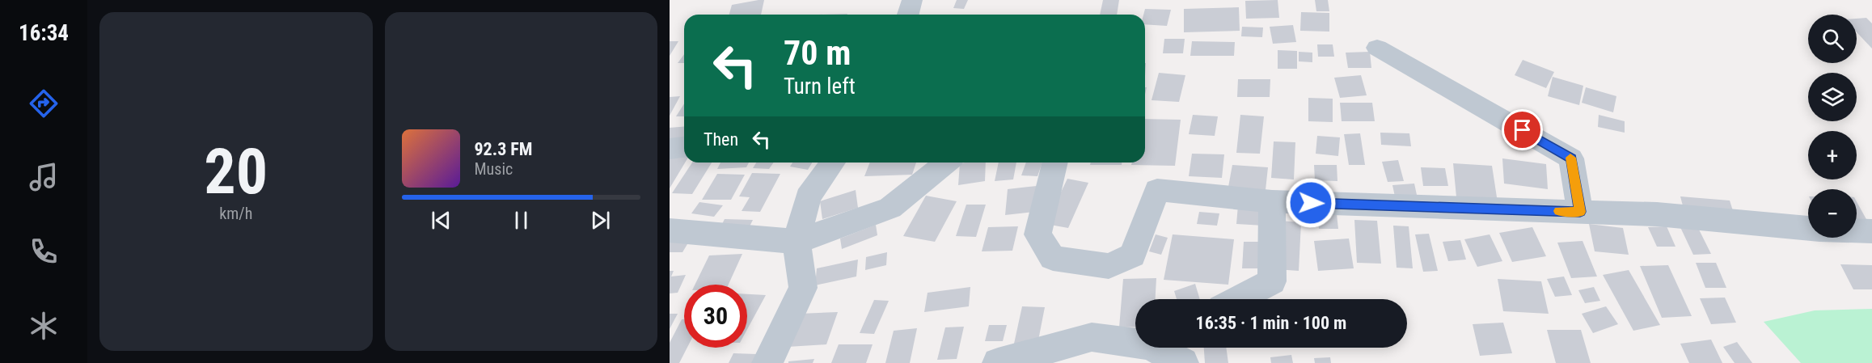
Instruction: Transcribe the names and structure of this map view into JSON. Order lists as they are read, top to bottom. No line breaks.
{"page":{"tabs":"16:34","tile":["20","km/h"],"map_buttons":["+","−"],"turn":["70 m","Turn left"],"then":"Then","song":["92.3 FM","Music"],"limit":"30","trip":"16:35 · 1 min · 100 m"}}
